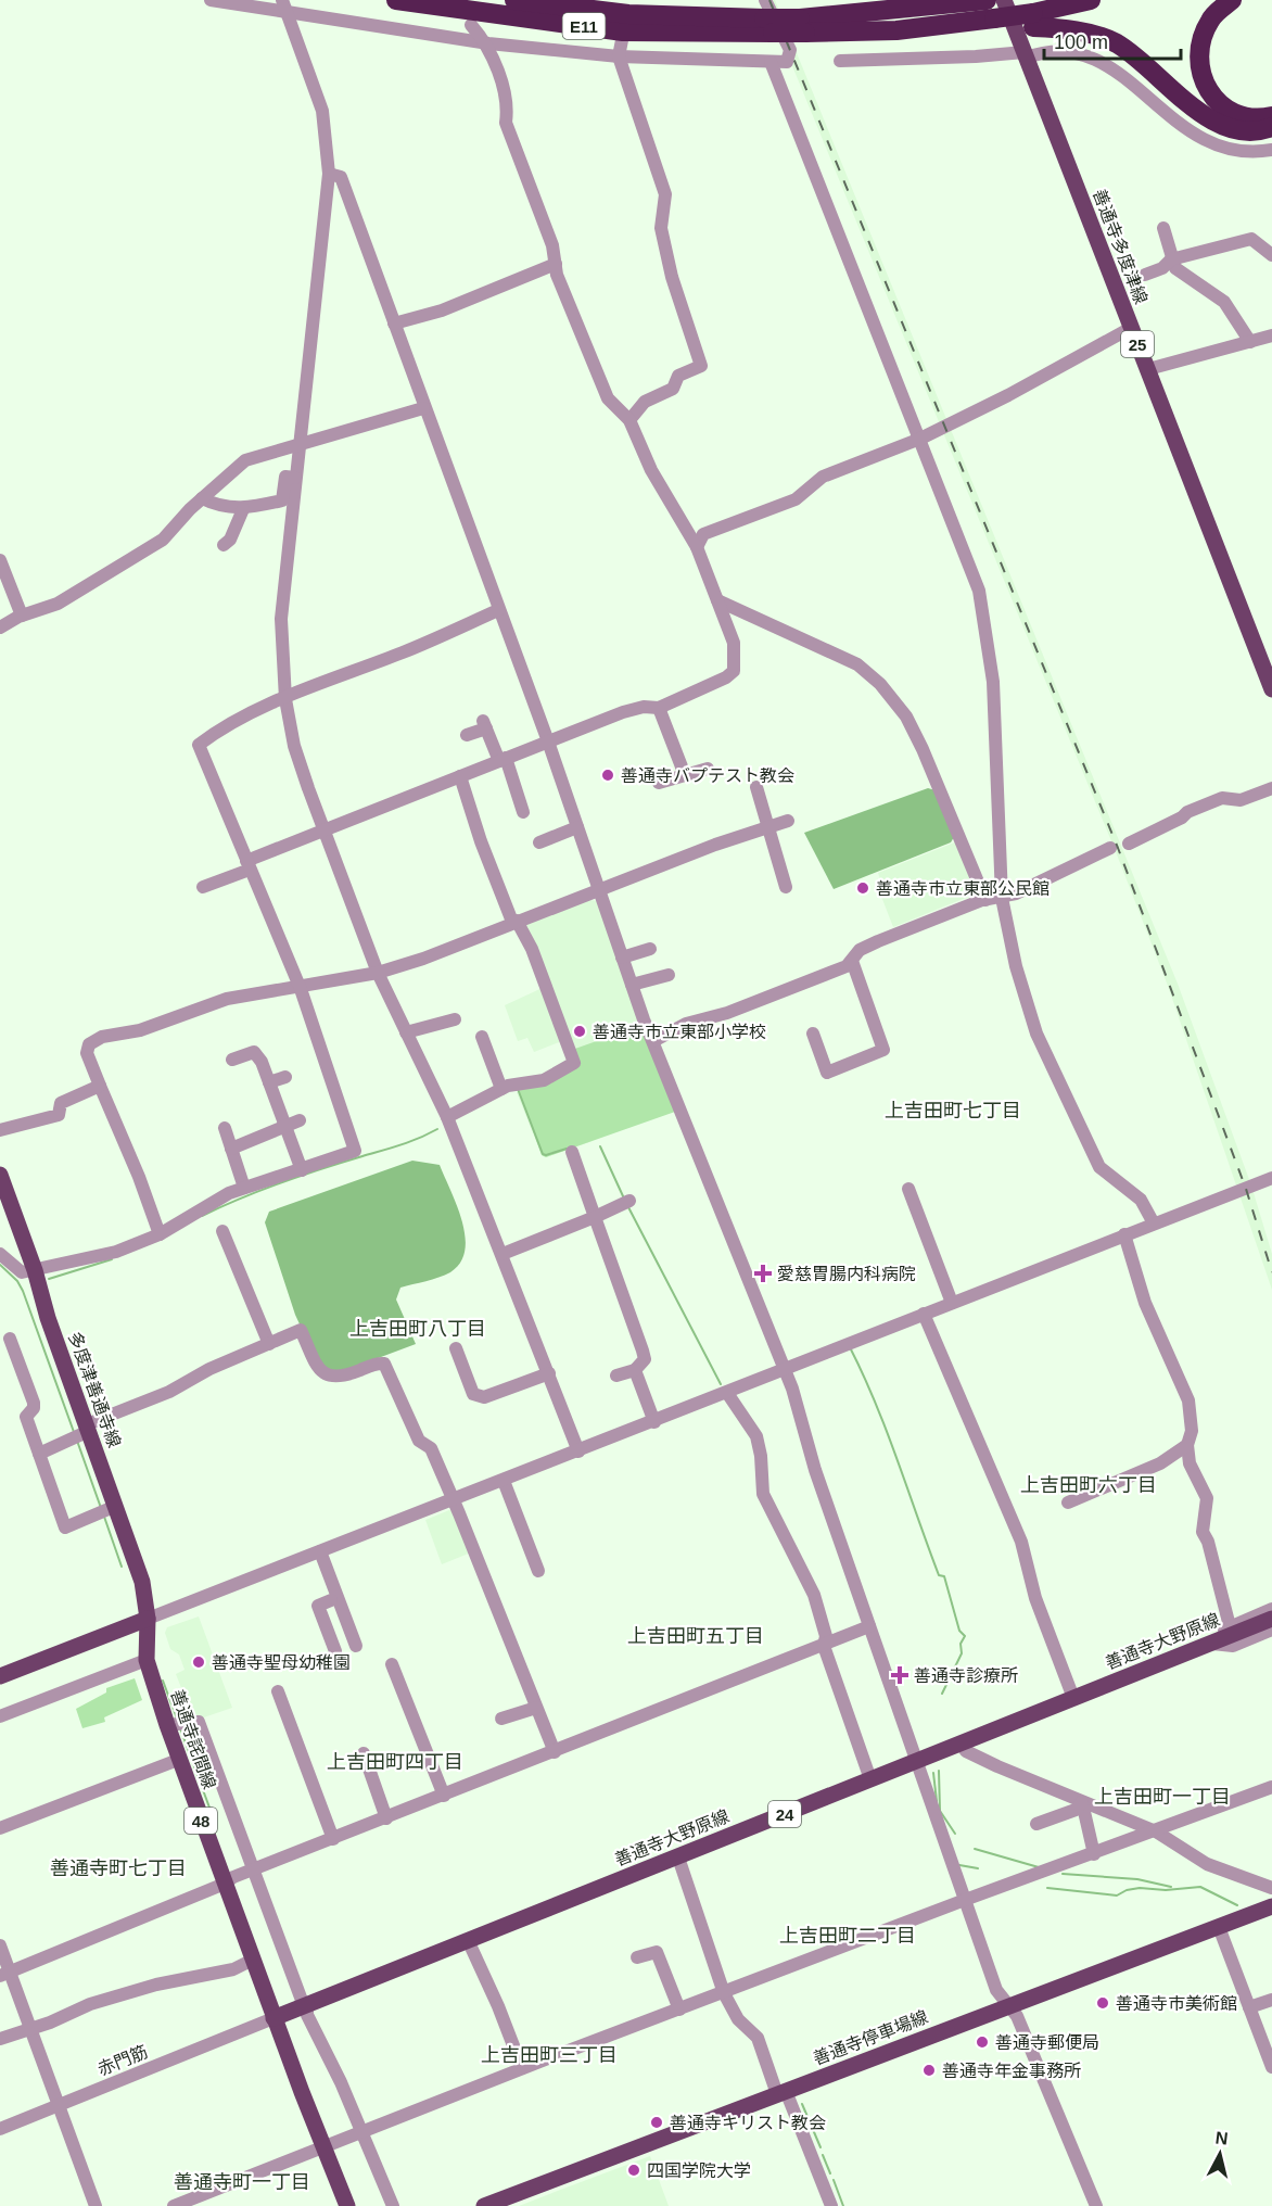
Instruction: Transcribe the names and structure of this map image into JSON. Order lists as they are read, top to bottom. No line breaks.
{"streets":{"highway":["E11"],"main road":["善通寺多度津線","25","多度津善通寺線","善通寺大野原線","善通寺詫間線","24","48","善通寺停車場線"],"street":["赤門筋"]},"crossings":[["多度津善通寺線","善通寺詫間線"],["善通寺大野原線","善通寺詫間線"],["善通寺大野原線","赤門筋"],["善通寺詫間線","赤門筋"]],"districts":["上吉田町七丁目","上吉田町八丁目","上吉田町六丁目","上吉田町五丁目","上吉田町四丁目","上吉田町一丁目","善通寺町七丁目","上吉田町二丁目","上吉田町三丁目","善通寺町一丁目"],"places":{"other":["善通寺バプテスト教会","善通寺市立東部公民館","善通寺市立東部小学校","善通寺聖母幼稚園","善通寺市美術館","善通寺郵便局","善通寺年金事務所","善通寺キリスト教会","四国学院大学"],"health":["愛慈胃腸内科病院","善通寺診療所"]},"scale_bar":"100 m","north":"top"}
